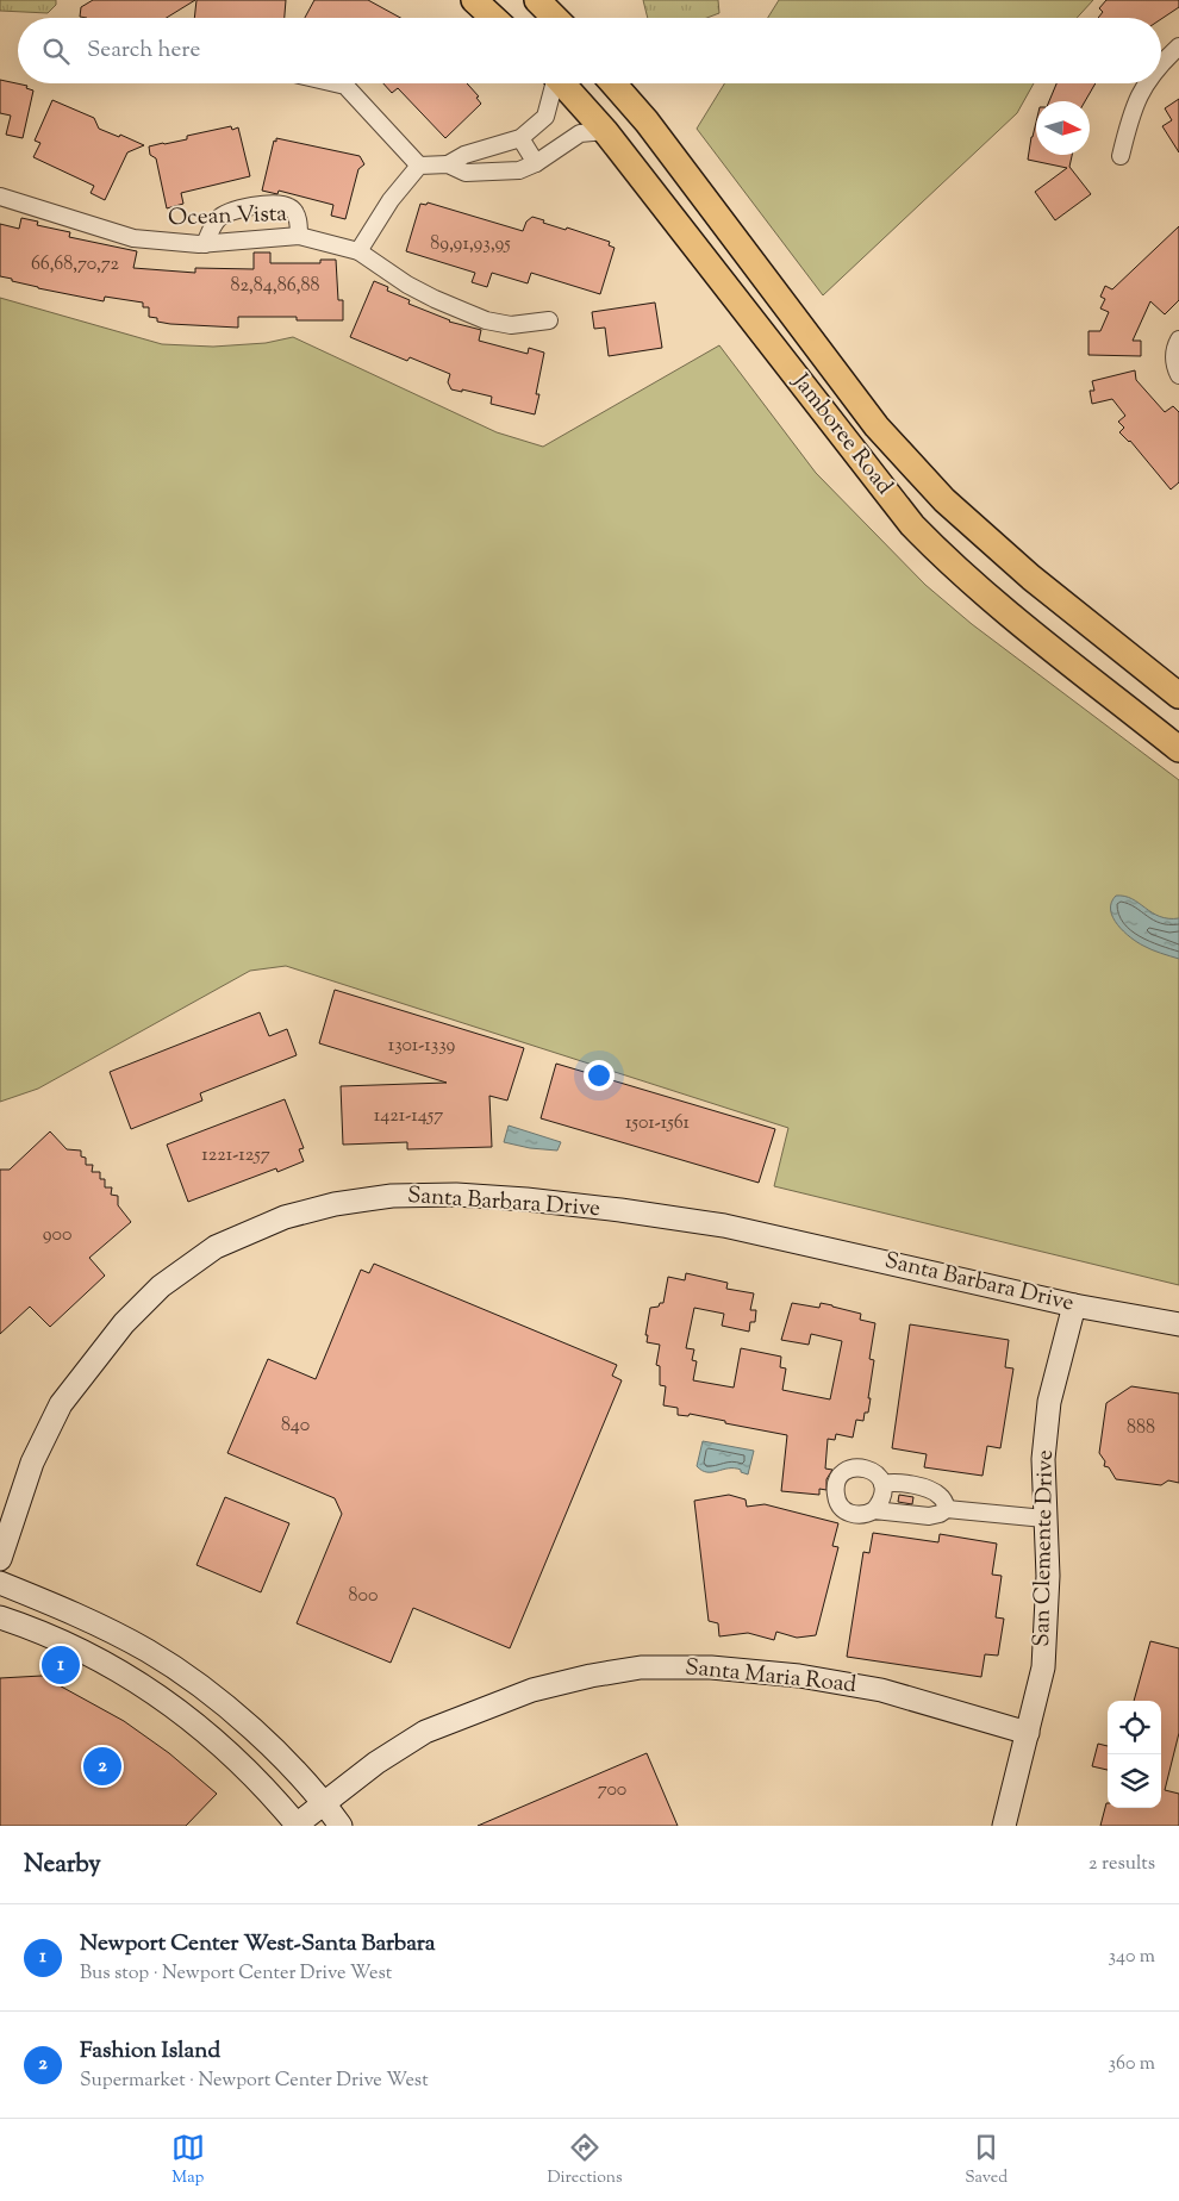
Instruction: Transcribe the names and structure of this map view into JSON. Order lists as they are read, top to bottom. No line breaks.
{"streets":{"main road":["Jamboree Road","Santa Barbara Drive","San Clemente Drive","Santa Maria Road"],"street":["Ocean Vista"]},"crossings":[["Santa Barbara Drive","San Clemente Drive"],["San Clemente Drive","Santa Maria Road"]],"house_numbers":["89,91,93,95","66,68,70,72","82,84,86,88","1301-1339","1421-1457","1501-1561","1221-1257","900","840","888","800","700"],"north":"right","page":{"search":"Search here","pins":["1","2"],"heading":["Nearby","2 results"],"list":[{"mark":"1","name":"Newport Center West-Santa Barbara","note":"Bus stop · Newport Center Drive West","value":"340 m"},{"mark":"2","name":"Fashion Island","note":"Supermarket · Newport Center Drive West","value":"360 m"}],"nav":["Map","Directions","Saved"]}}
